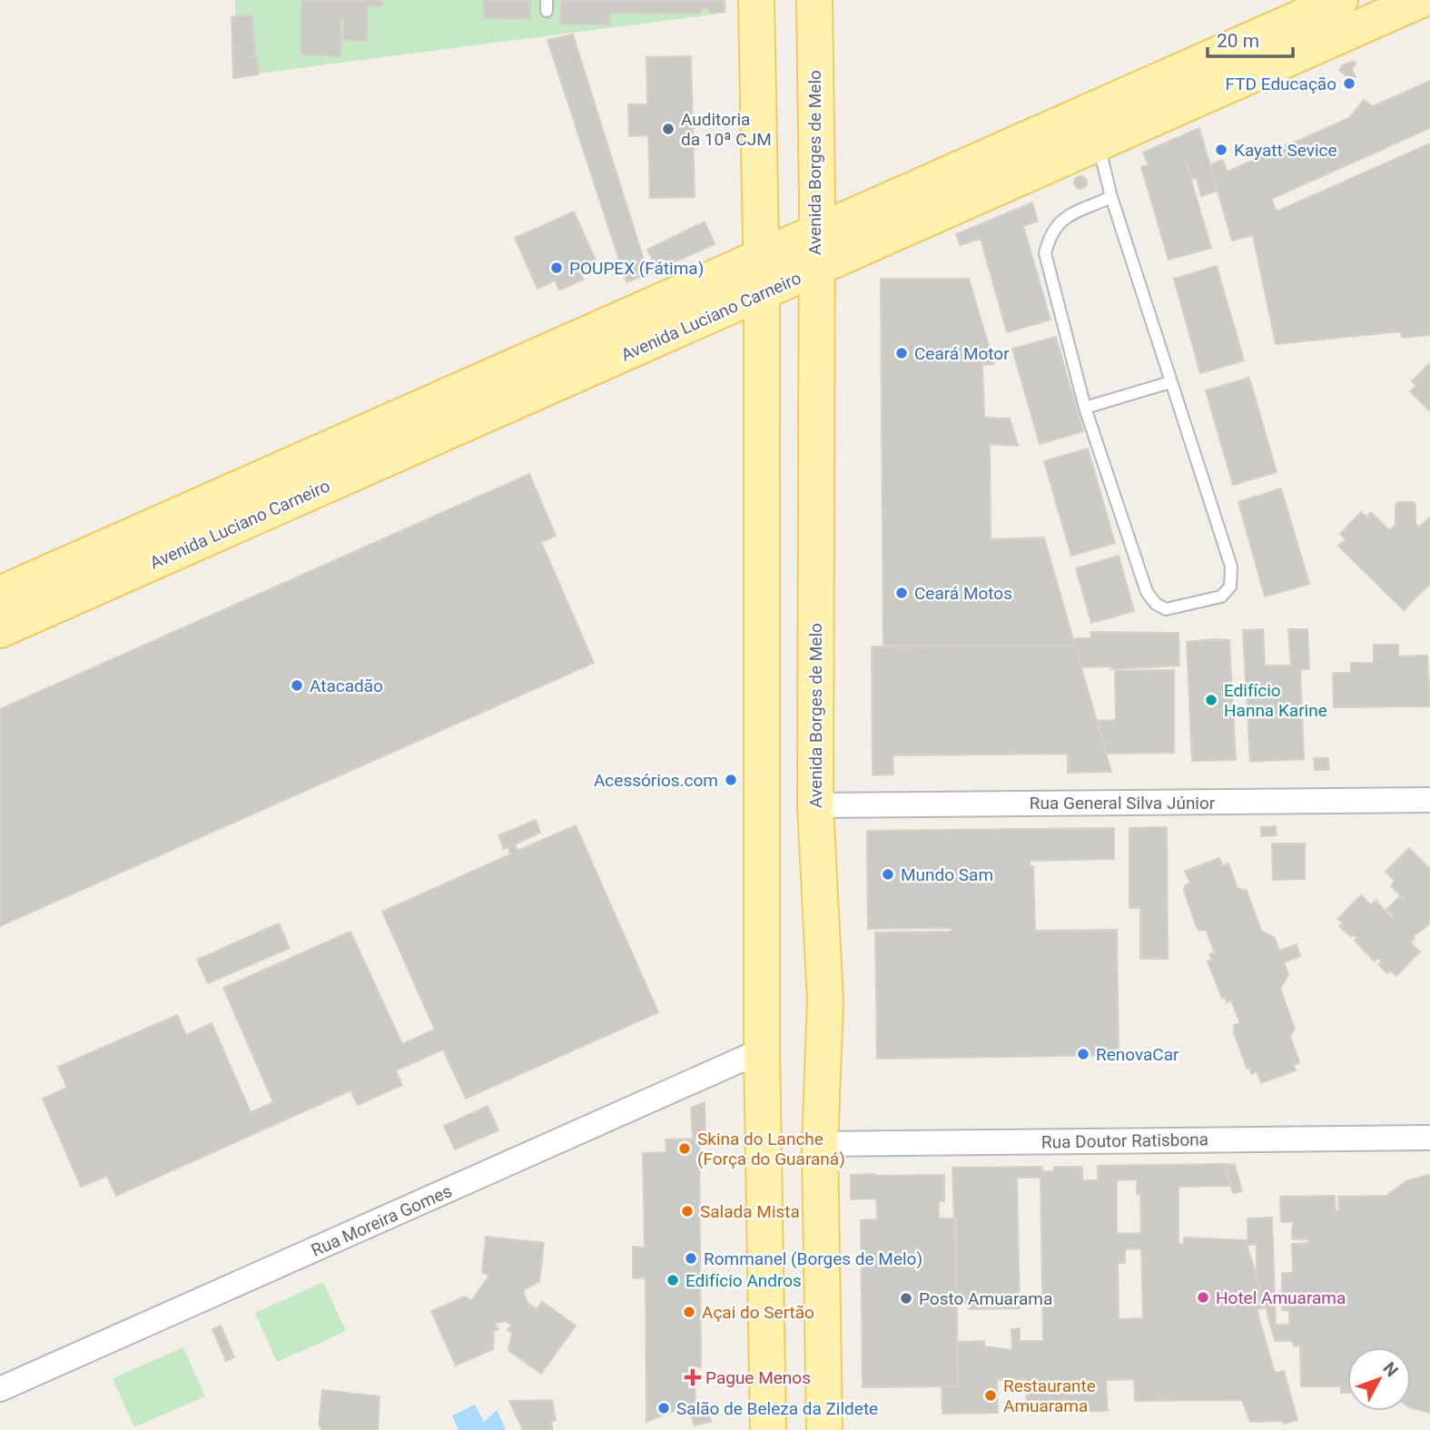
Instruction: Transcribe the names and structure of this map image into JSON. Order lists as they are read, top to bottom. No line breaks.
{"streets":{"main road":["Avenida Borges de Melo","Avenida Luciano Carneiro"],"street":["Rua General Silva Júnior","Rua Doutor Ratisbona","Rua Moreira Gomes"]},"crossings":[["Avenida Borges de Melo","Avenida Luciano Carneiro"],["Avenida Borges de Melo","Rua General Silva Júnior"],["Avenida Borges de Melo","Rua Doutor Ratisbona"]],"places":{"other":["FTD Educação","Auditoria da 10ª CJM","Kayatt Sevice","POUPEX (Fátima)","Ceará Motor","Ceará Motos","Atacadão","Edifício Hanna Karine","Acessórios.com","Mundo Sam","RenovaCar","Skina do Lanche (Força do Guaraná)","Salada Mista","Rommanel (Borges de Melo)","Edifício Andros","Hotel Amuarama","Posto Amuarama","Açai do Sertão","Restaurante Amuarama","Salão de Beleza da Zildete"],"health":["Pague Menos"]},"scale_bar":"20 m","north":"top right"}
